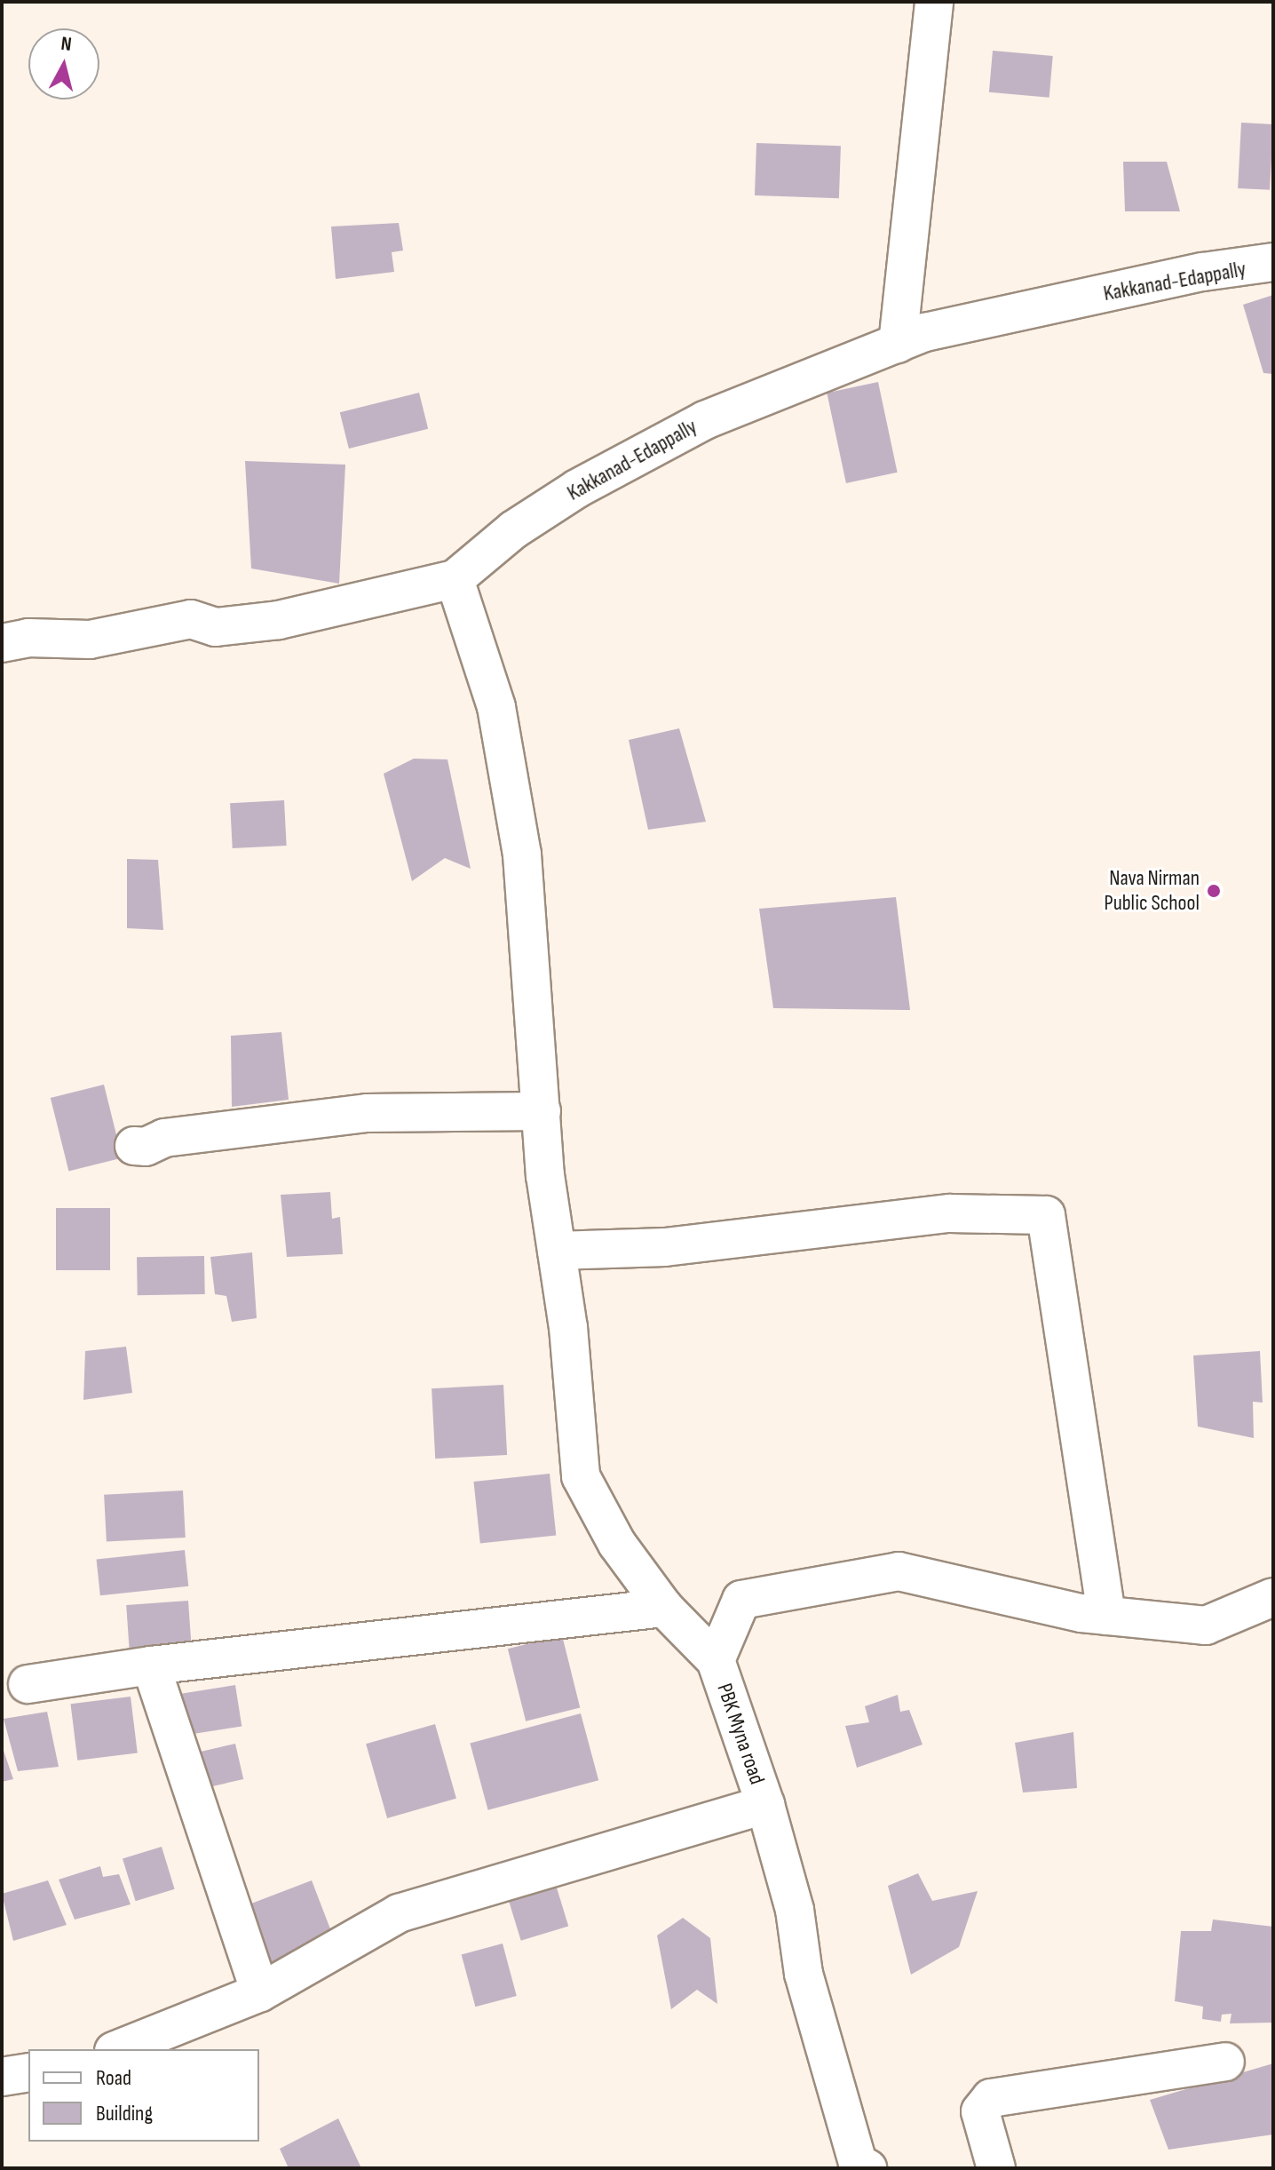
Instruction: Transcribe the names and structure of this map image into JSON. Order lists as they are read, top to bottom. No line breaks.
{"streets":{"street":["Kakkanad-Edappally","PBK Myna road"]},"crossings":[["Kakkanad-Edappally","PBK Myna road"]],"places":["Nava Nirman Public School"],"legend":["Road","Building"],"north":"top"}
